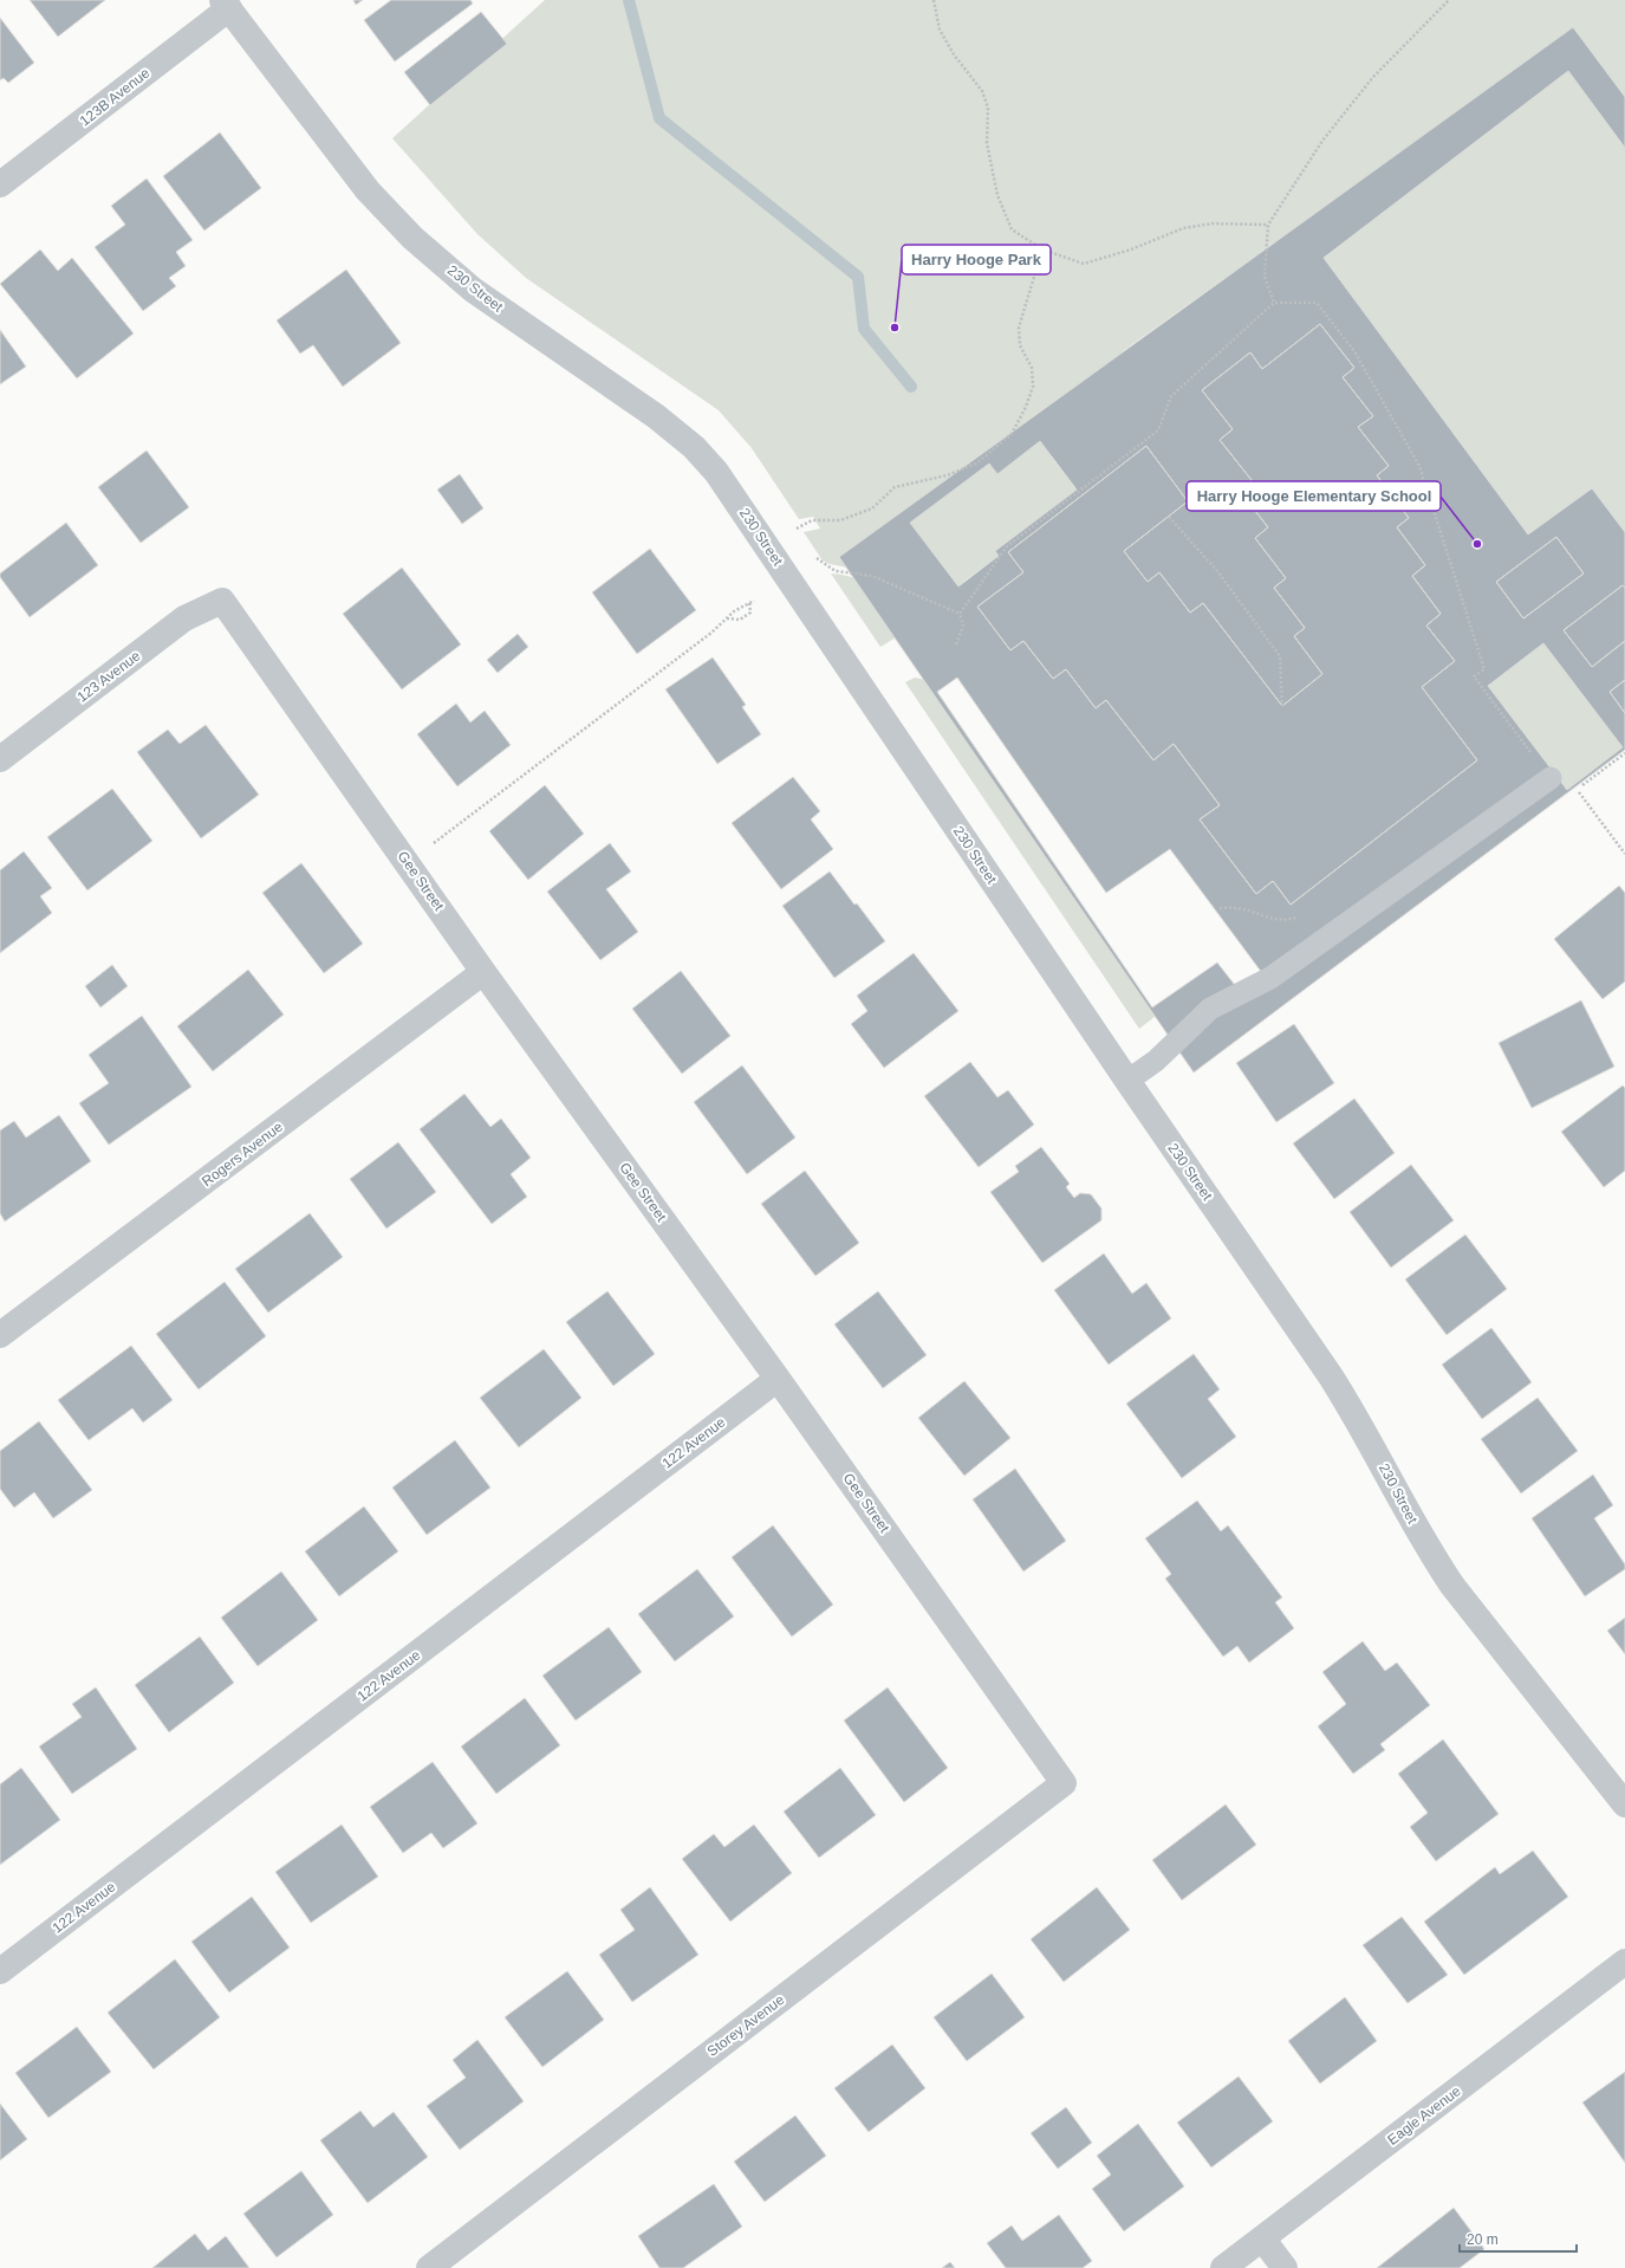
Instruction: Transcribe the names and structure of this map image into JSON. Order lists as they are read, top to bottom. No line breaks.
{"streets":{"street":["123B Avenue","230 Street","123 Avenue","Gee Street","Rogers Avenue","122 Avenue","Storey Avenue","Eagle Avenue"]},"crossings":[["123B Avenue","230 Street"],["123 Avenue","Gee Street"],["Gee Street","Rogers Avenue"],["Gee Street","122 Avenue"],["Gee Street","Storey Avenue"]],"places":["Harry Hooge Park","Harry Hooge Elementary School"],"scale_bar":"20 m"}
